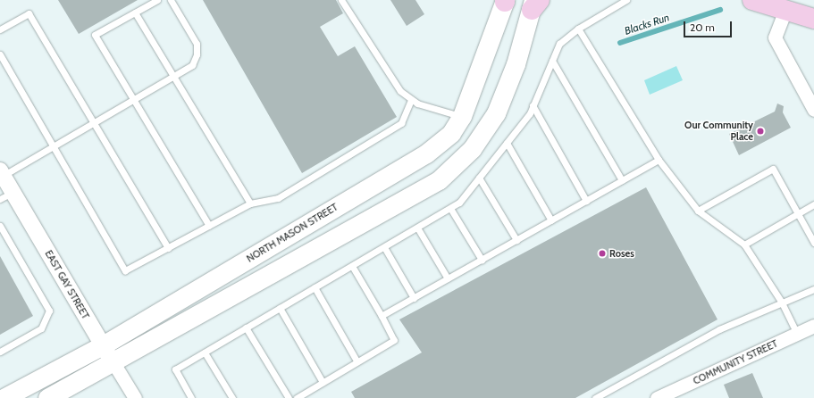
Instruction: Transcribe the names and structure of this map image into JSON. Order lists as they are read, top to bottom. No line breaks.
{"streets":{"main road":["NORTH MASON STREET"],"street":["EAST GAY STREET","COMMUNITY STREET"]},"crossings":[["NORTH MASON STREET","EAST GAY STREET"]],"water":["Blacks Run"],"places":["Our Community Place","Roses"],"scale_bar":"20 m"}
